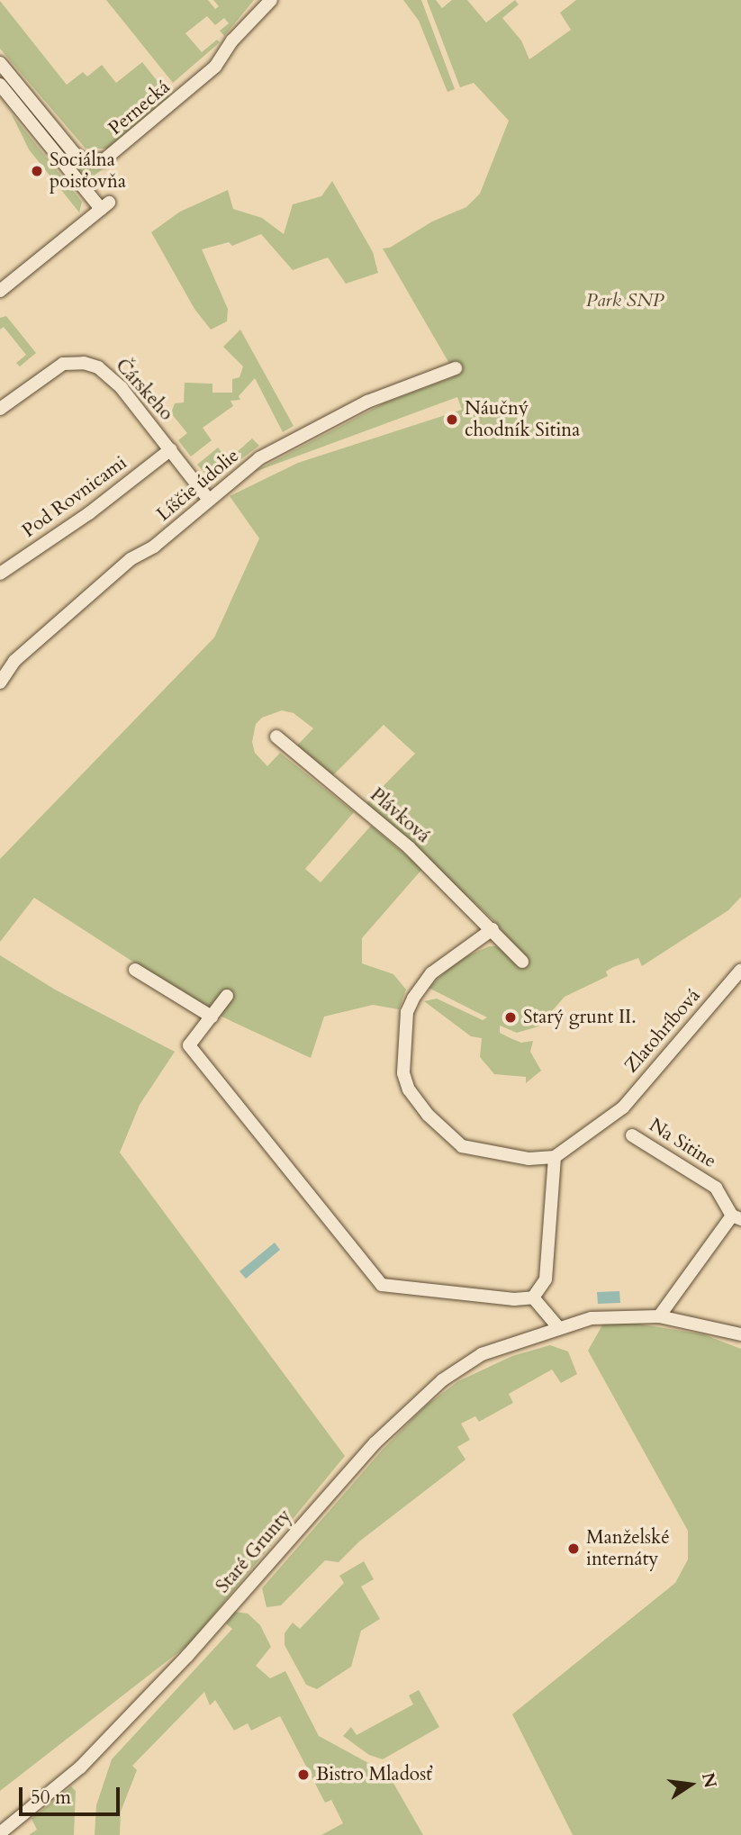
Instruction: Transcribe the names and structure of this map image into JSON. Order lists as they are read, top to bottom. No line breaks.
{"streets":{"street":["Pernecká","Čárskeho","Líščie údolie","Pod Rovnicami","Plávková","Zlatohríbová","Na Sitine","Staré Grunty"]},"crossings":[["Čárskeho","Líščie údolie"],["Čárskeho","Pod Rovnicami"],["Na Sitine","Staré Grunty"]],"parks":["Park SNP"],"places":["Sociálna poisťovňa","Náučný chodník Sitina","Starý grunt II.","Manželské internáty","Bistro Mladosť"],"scale_bar":"50 m","north":"right"}
